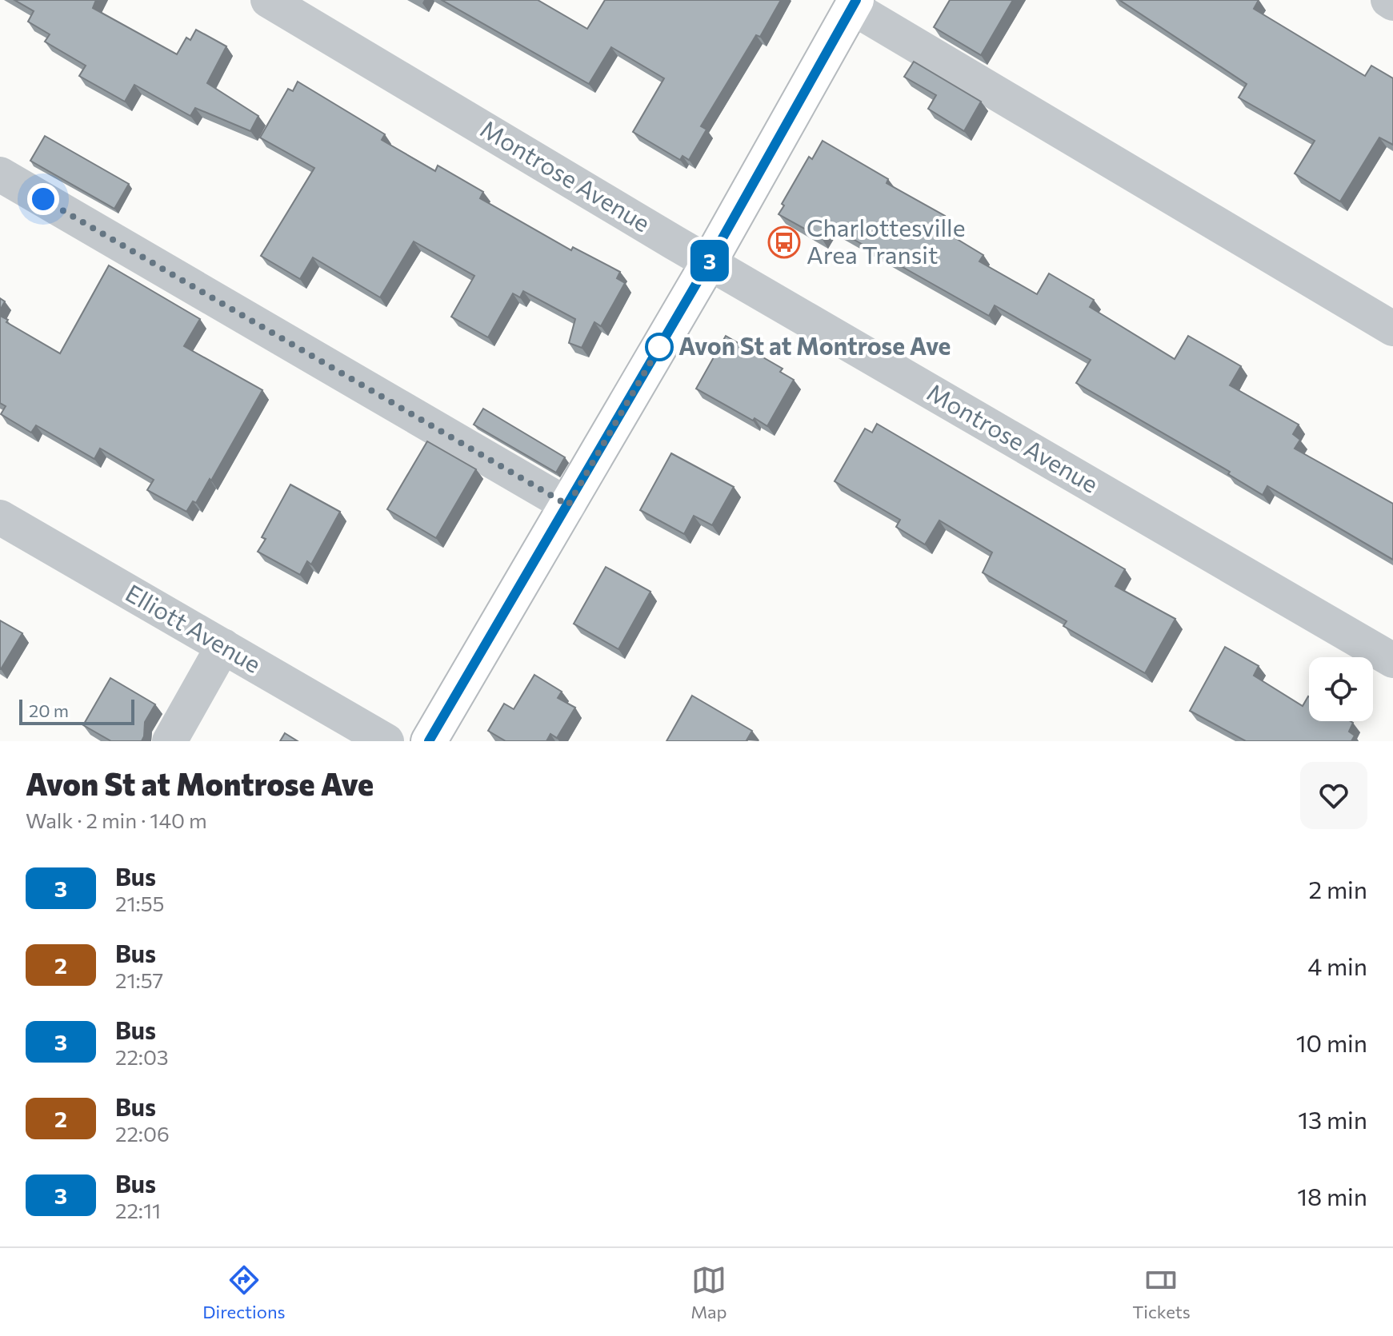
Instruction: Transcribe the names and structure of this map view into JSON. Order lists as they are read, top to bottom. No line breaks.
{"streets":{"street":["Montrose Avenue","Elliott Avenue"]},"places":{"bus stop":["Charlottesville Area Transit"],"other":["Avon St at Montrose Ave"]},"lines":["bus line 3"],"scale_bar":"20 m","page":{"on_map":"3","scale":"20 m","heading":["Avon St at Montrose Ave","Walk · 2 min · 140 m"],"list":[{"mark":"3","name":"Bus","note":"21:55","value":"2 min"},{"mark":"2","name":"Bus","note":"21:57","value":"4 min"},{"mark":"3","name":"Bus","note":"22:03","value":"10 min"},{"mark":"2","name":"Bus","note":"22:06","value":"13 min"},{"mark":"3","name":"Bus","note":"22:11","value":"18 min"}],"tabs":["Directions","Map","Tickets"]}}
